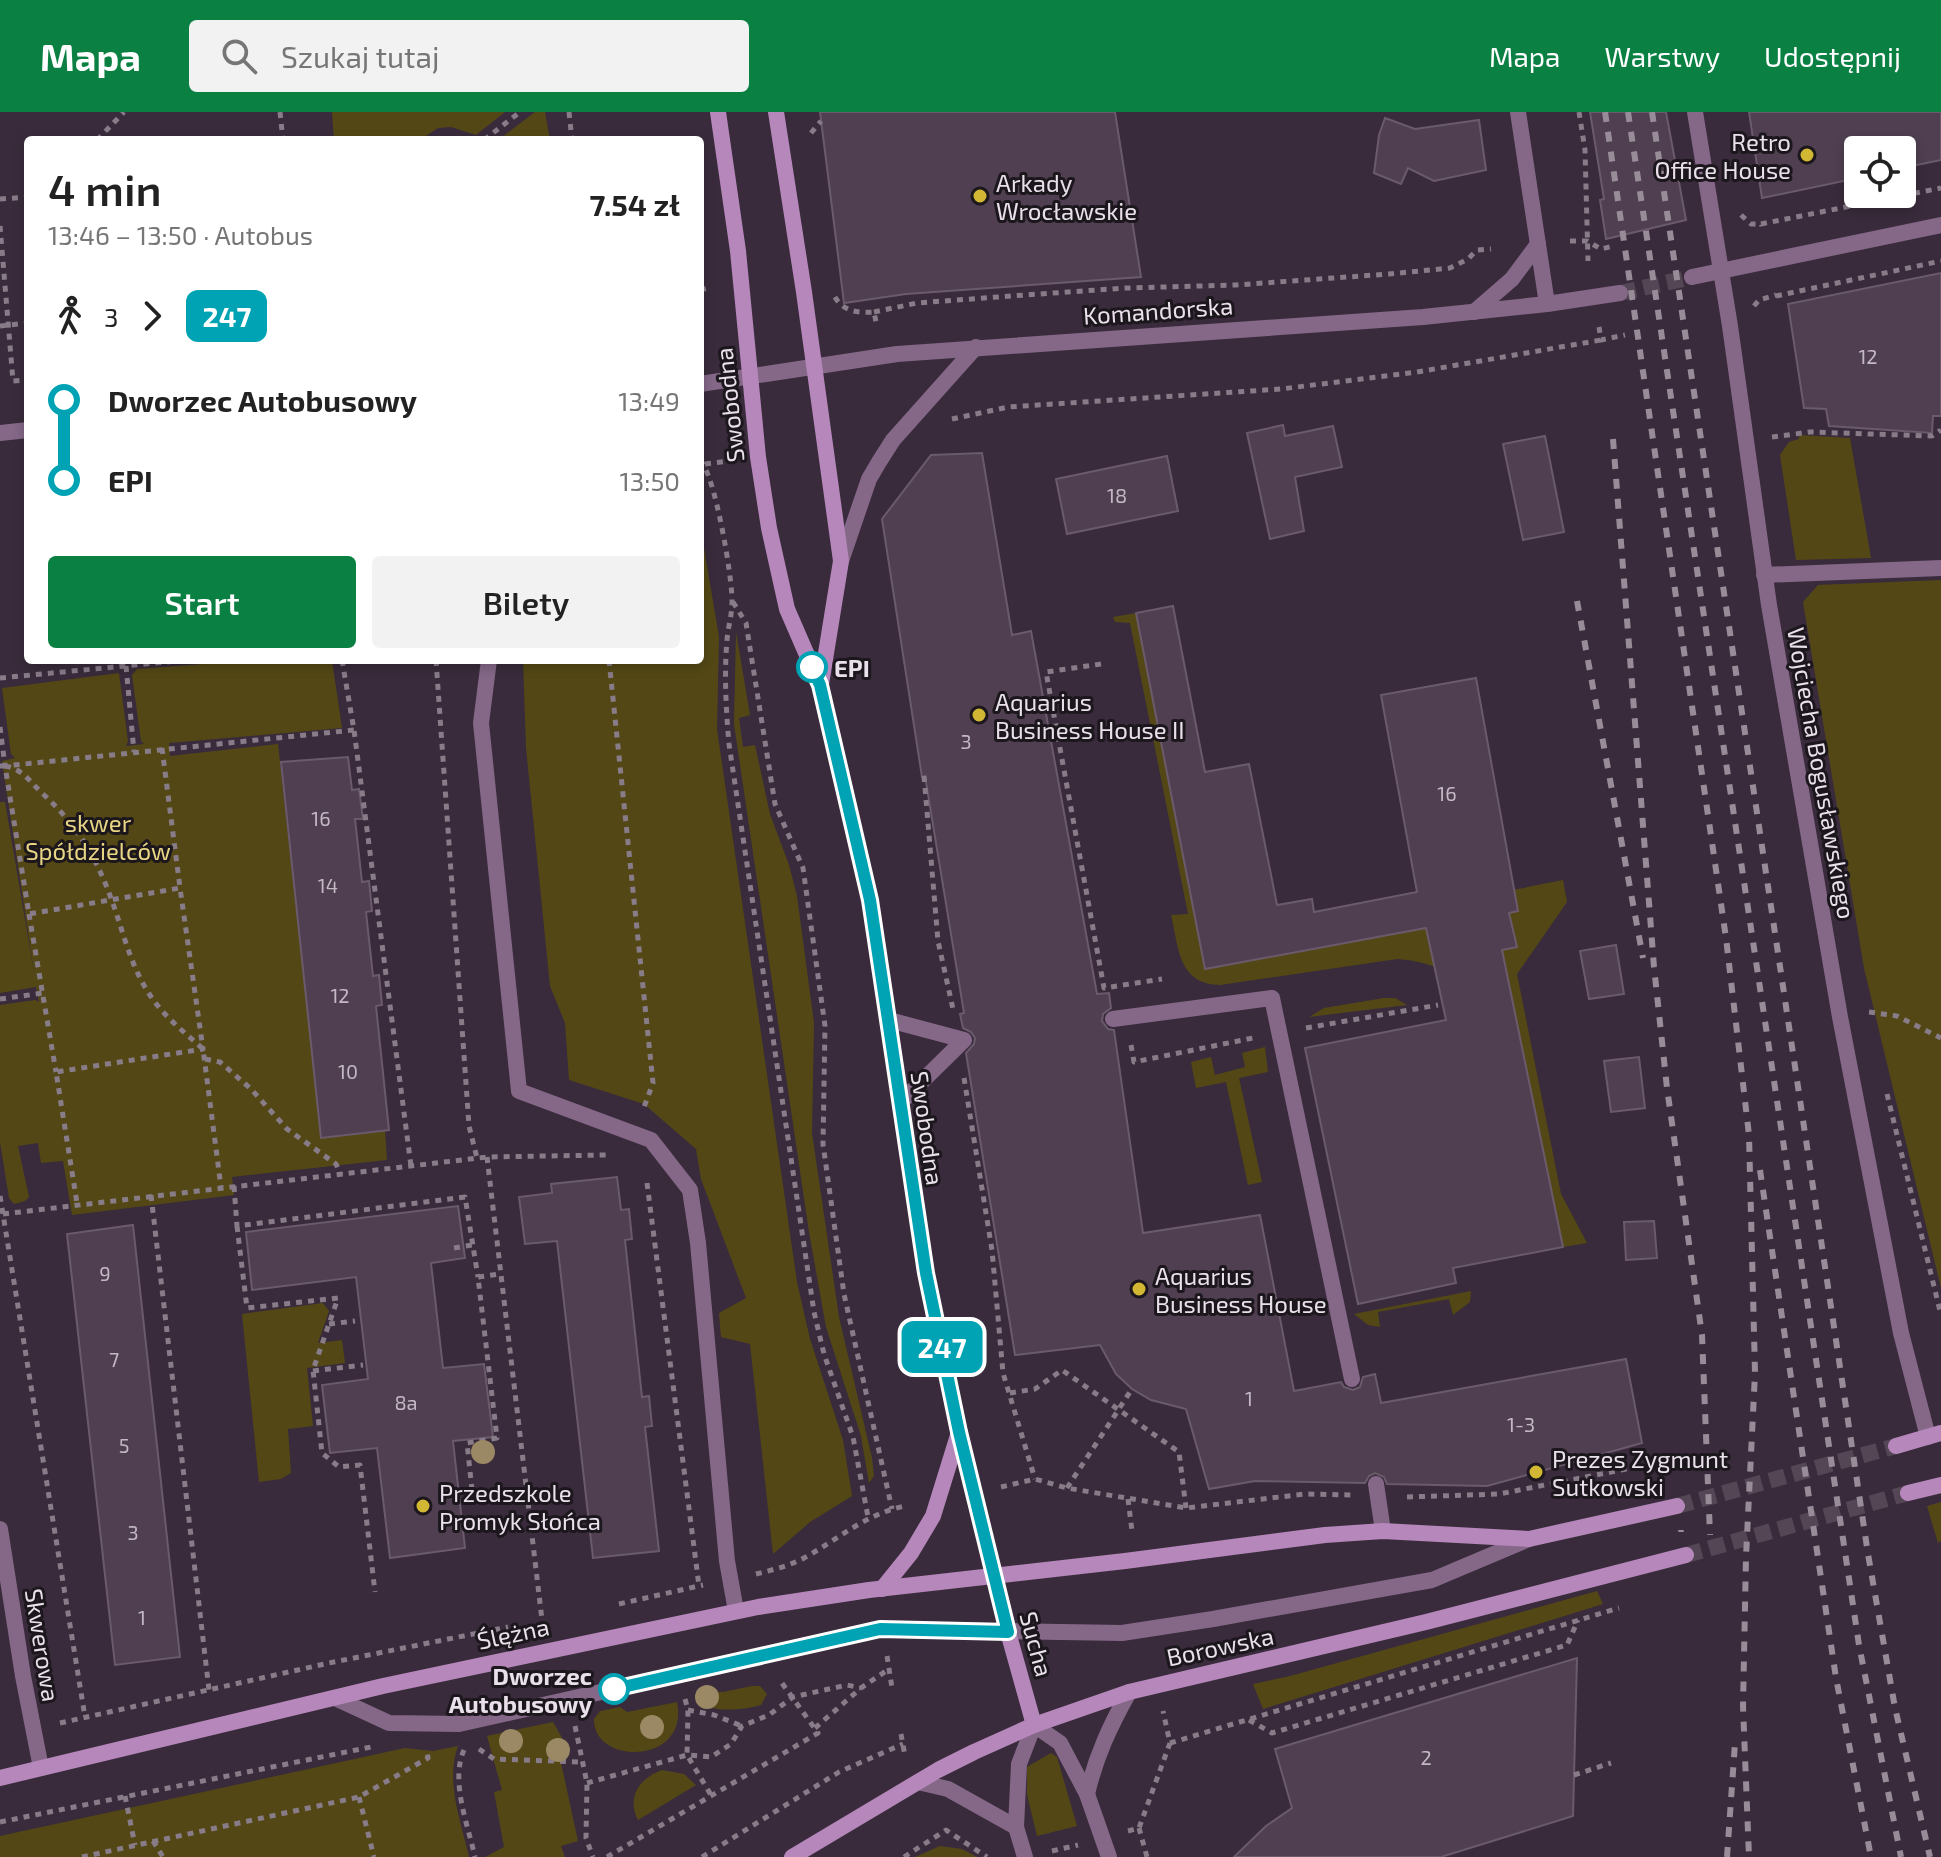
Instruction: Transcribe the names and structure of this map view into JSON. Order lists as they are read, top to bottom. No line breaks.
{"streets":{"street":["Komandorska","Swobodna","Wojciecha Bogusławskiego","Ślężna","Sucha","Skwerowa","Borowska"]},"crossings":[["Komandorska","Swobodna"],["Swobodna","Ślężna"],["Swobodna","Sucha"],["Ślężna","Sucha"],["Ślężna","Skwerowa"],["Sucha","Borowska"]],"parks":["skwer Spółdzielców"],"places":["Retro Office House","Arkady Wrocławskie","EPI","Aquarius Business House II","Aquarius Business House","Prezes Zygmunt Sutkowski","Przedszkole Promyk Słońca","Dworzec Autobusowy"],"lines":["bus line 247"],"house_numbers":["12","18","3","16","16","14","12","10","9","7","1","8a","1-3","5","3","1","2"],"page":{"header":"Mapa","search":"Szukaj tutaj","nav":["Mapa","Warstwy","Udostępnij"],"on_map":"247","heading":["4 min","13:46 – 13:50 · Autobus","7.54 zł"],"legs":["3","247"],"list":[{"name":"Dworzec Autobusowy","value":"13:49"},{"name":"EPI","value":"13:50"}],"buttons":["Start","Bilety"]}}
